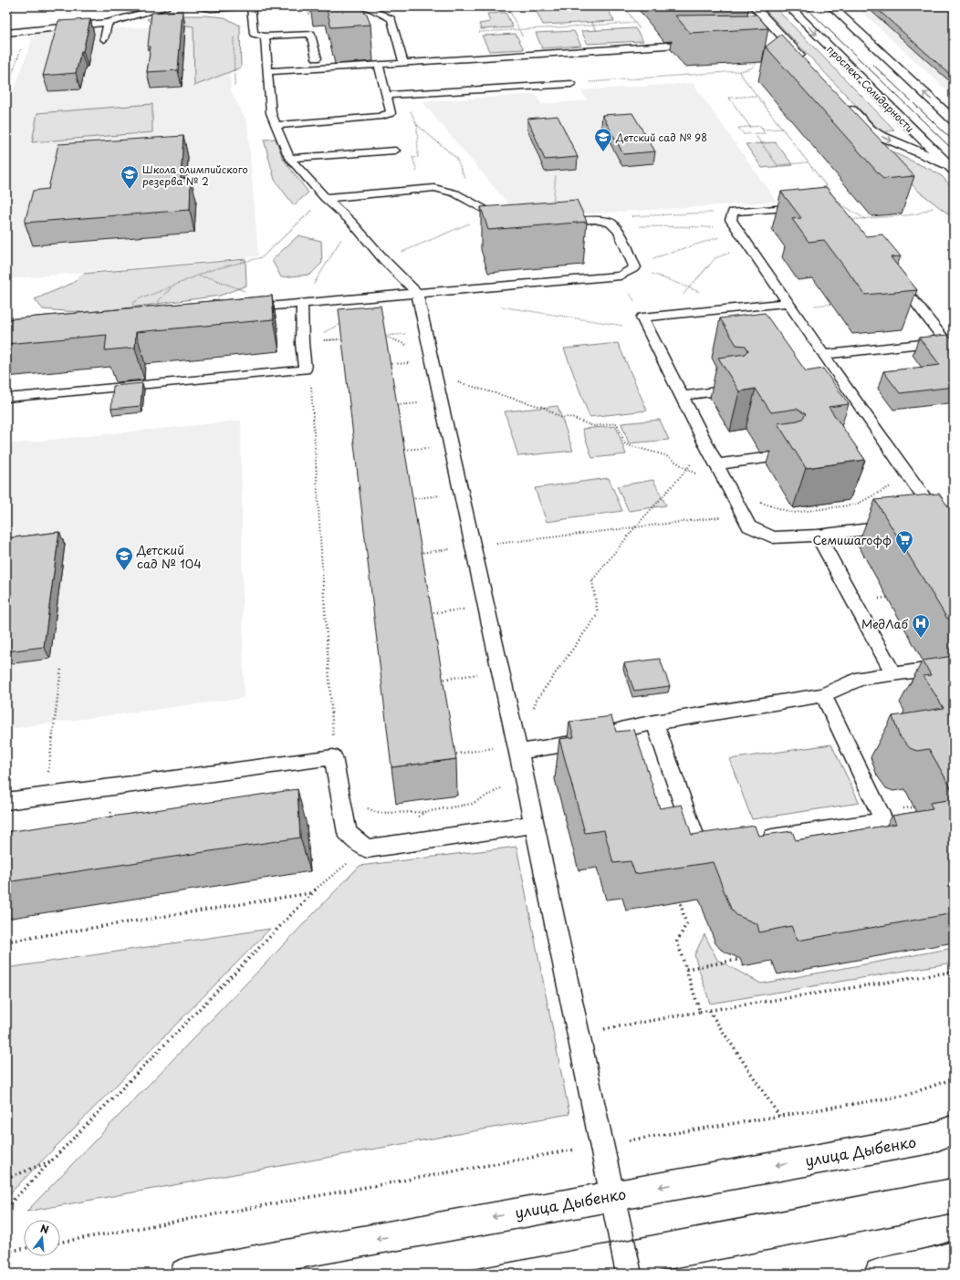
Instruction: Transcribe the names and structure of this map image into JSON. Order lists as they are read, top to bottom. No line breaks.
{"streets":{"main road":["проспект Солидарности","улица Дыбенко"]},"one_way":["улица Дыбенко"],"places":{"school or university":["Детский сад № 98","Школа олимпийского резерва № 2","Детский сад № 104"],"supermarket":["Семишагофф"],"hospital":["МедЛаб"]},"north":"top"}
